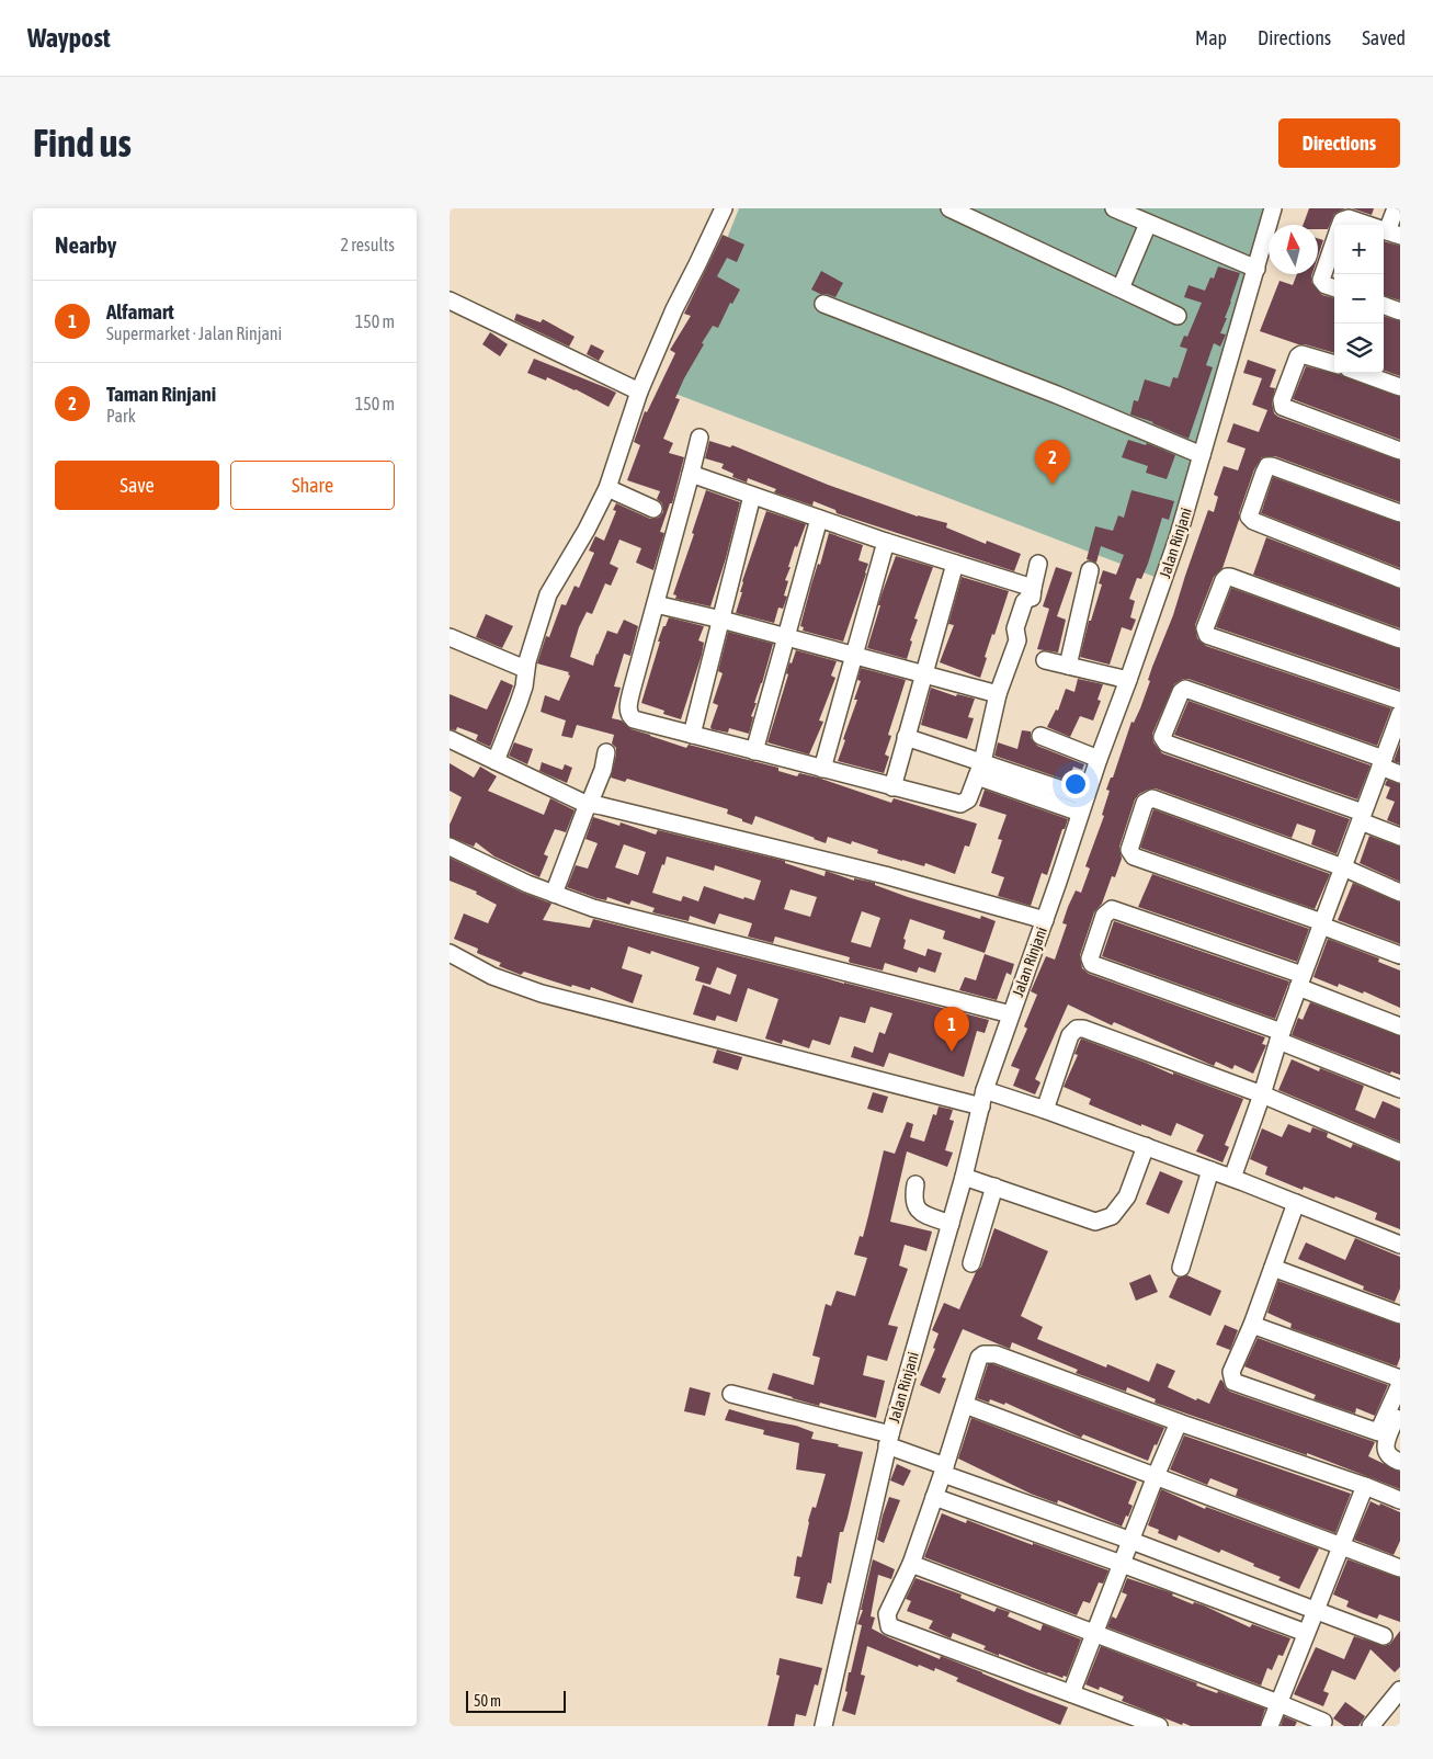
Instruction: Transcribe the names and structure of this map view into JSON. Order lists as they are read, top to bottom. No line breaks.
{"streets":{"street":["Jalan Rinjani"]},"scale_bar":"50 m","north":"top","page":{"header":"Waypost","nav":["Map","Directions","Saved"],"buttons":["Directions",["Save","Share"]],"title":"Find us","heading":["Nearby","2 results"],"map_buttons":["+","−"],"list":[{"mark":"1","name":"Alfamart","note":"Supermarket · Jalan Rinjani","value":"150 m"},{"mark":"2","name":"Taman Rinjani","note":"Park","value":"150 m"}],"pins":["2","1"],"scale":"50 m"}}
